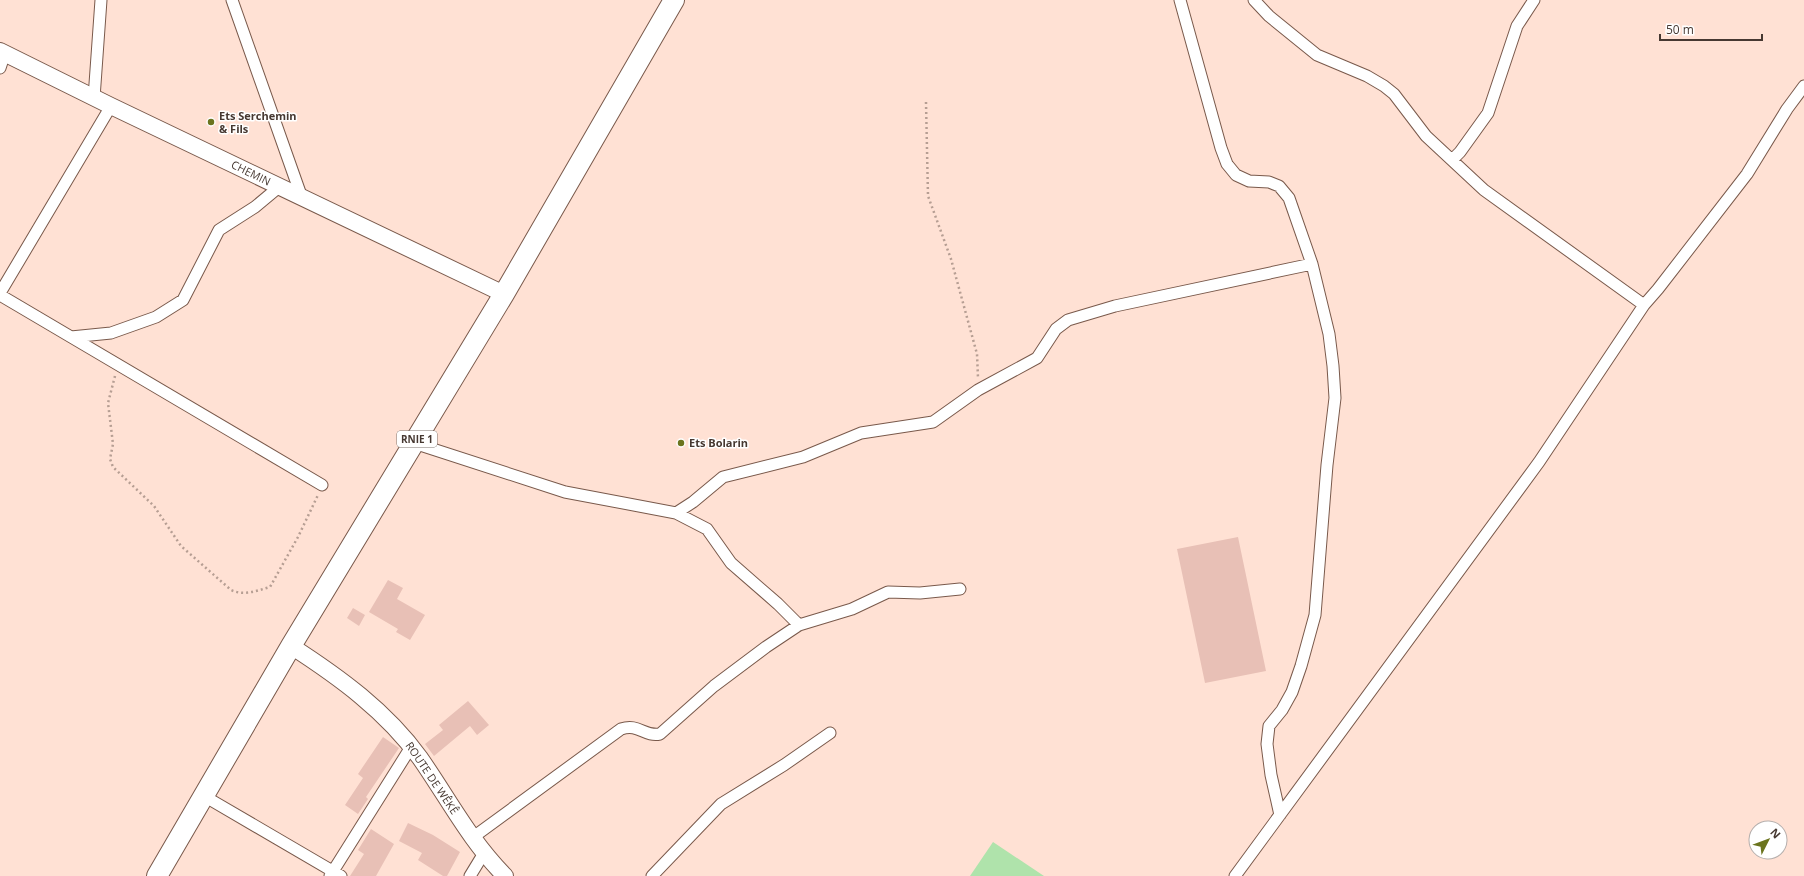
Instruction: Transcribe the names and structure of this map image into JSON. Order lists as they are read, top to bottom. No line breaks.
{"streets":{"highway":["RNIE 1"],"street":["CHEMIN","ROUTE DE WÊKÊ"]},"crossings":[["CHEMIN","RNIE 1"],["RNIE 1","ROUTE DE WÊKÊ"]],"places":["Ets Serchemin & Fils","Ets Bolarin"],"scale_bar":"50 m","north":"top right"}
